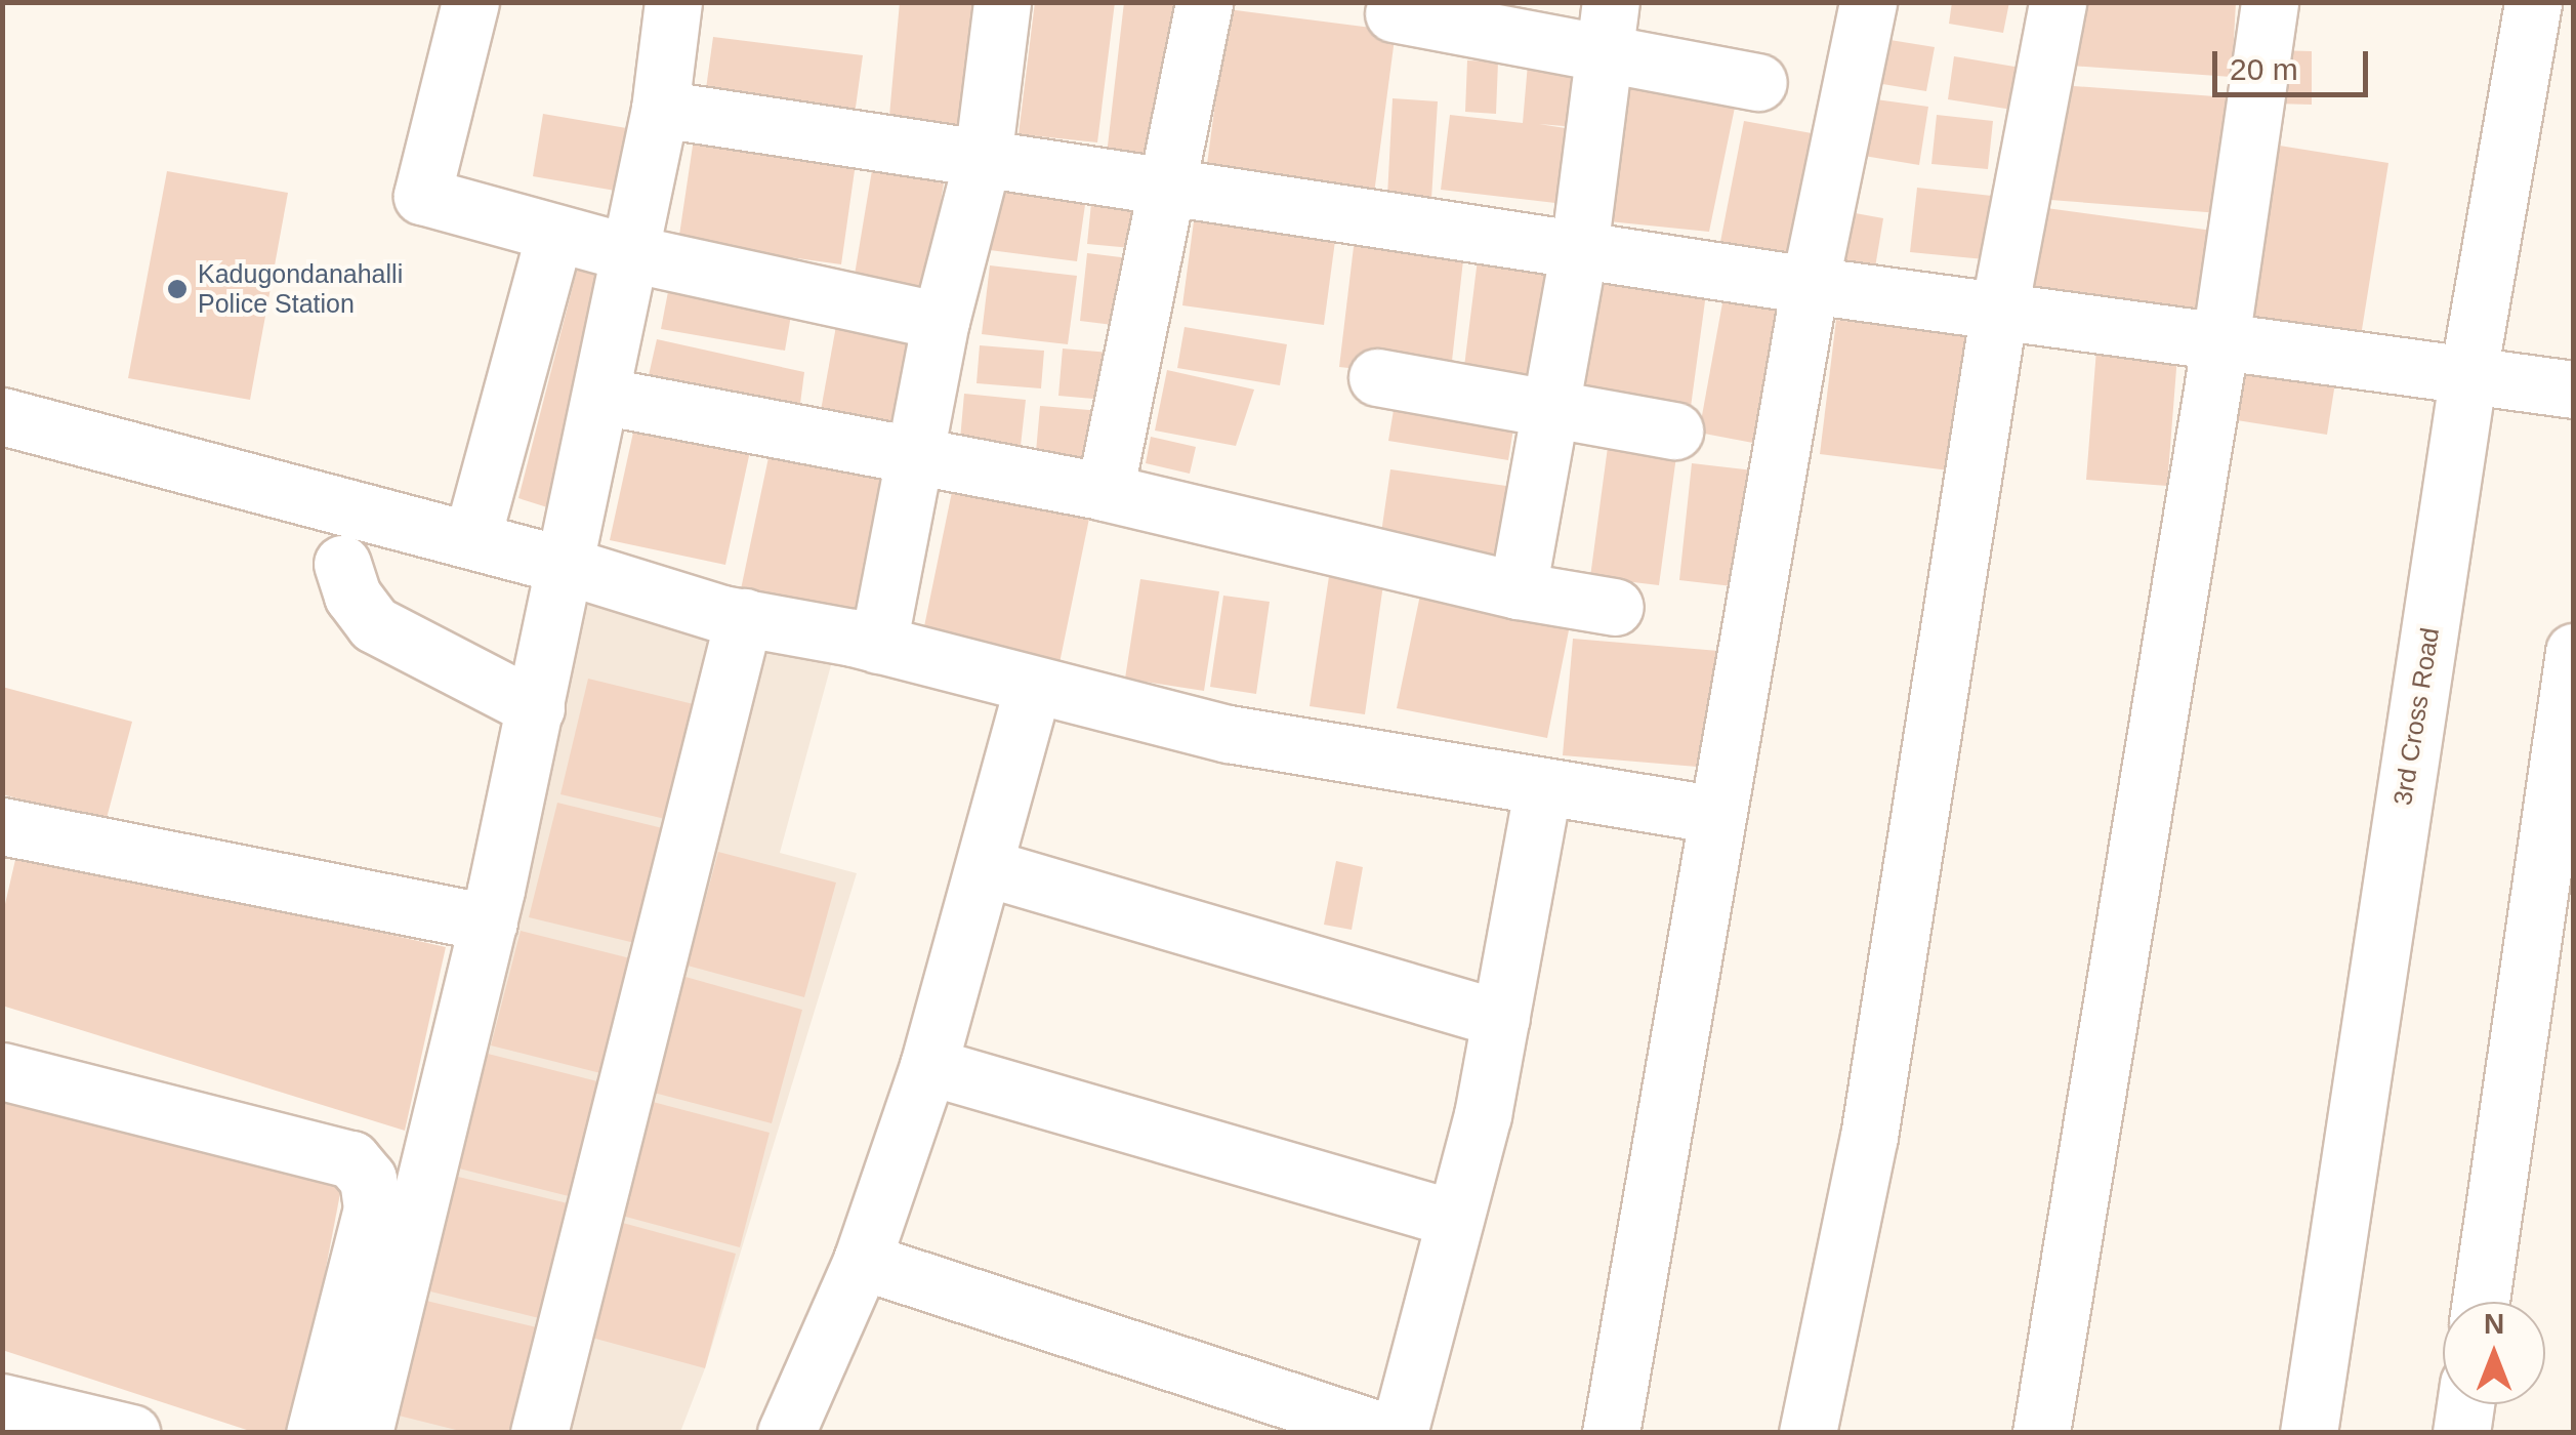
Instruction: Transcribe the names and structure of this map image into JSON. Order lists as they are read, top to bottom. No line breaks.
{"streets":{"street":["3rd Cross Road"]},"places":["Kadugondanahalli Police Station"],"scale_bar":"20 m","north":"top"}
